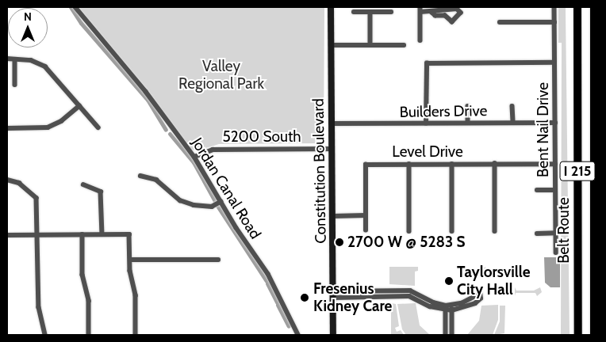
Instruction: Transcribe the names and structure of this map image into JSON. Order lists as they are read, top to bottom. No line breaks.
{"streets":{"highway":["I 215","Belt Route"],"main road":["Constitution Boulevard"],"street":["Builders Drive","Bent Nail Drive","5200 South","Level Drive","Jordan Canal Road"]},"crossings":[["Builders Drive","Bent Nail Drive"],["Builders Drive","Constitution Boulevard"],["Bent Nail Drive","Level Drive"],["5200 South","Constitution Boulevard"],["5200 South","Jordan Canal Road"]],"parks":["Valley Regional Park"],"places":["2700 W @ 5283 S","Taylorsville City Hall","Fresenius Kidney Care"],"north":"top"}
